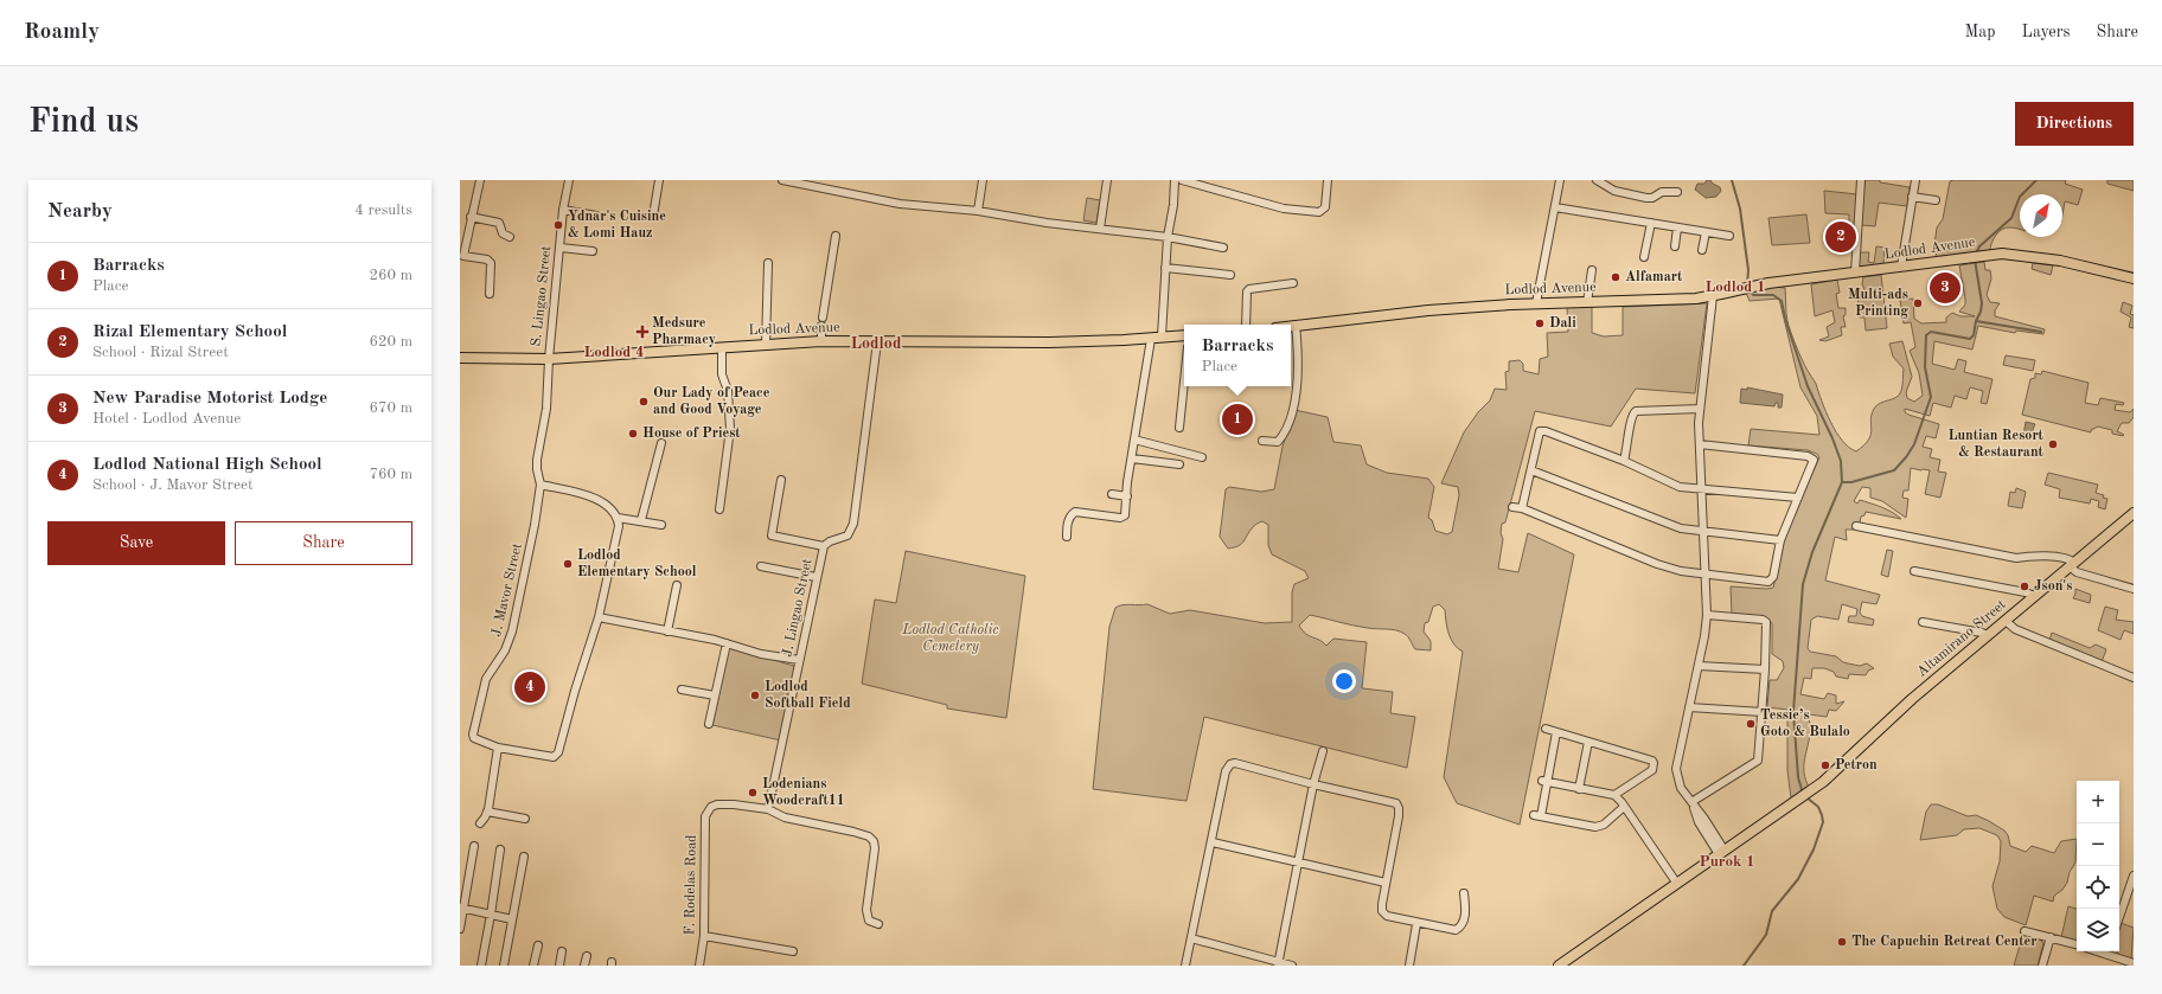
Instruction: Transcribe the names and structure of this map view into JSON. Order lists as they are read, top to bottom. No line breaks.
{"streets":{"main road":["Lodlod Avenue","Altamirano Street"],"street":["S. Lingao Street","J. Mavor Street","J. Lingao Street","F. Rodelas Road"]},"crossings":[["Lodlod Avenue","S. Lingao Street"],["Lodlod Avenue","J. Mavor Street"],["Lodlod Avenue","J. Lingao Street"],["S. Lingao Street","J. Mavor Street"],["J. Lingao Street","F. Rodelas Road"]],"districts":["Lodlod 1","Lodlod","Lodlod 4","Purok 1"],"parks":["Lodlod Catholic Cemetery"],"places":{"other":["Ydnar's Cuisine & Lomi Hauz","Alfamart","Multi-ads Printing","Dali","Our Lady of Peace and Good Voyage","House of Priest","Luntian Resort & Restaurant","Lodlod Elementary School","Json's","Lodlod Softball Field","Tessie’s Goto & Bulalo","Petron","Lodenians Woodcraft11","The Capuchin Retreat Center"],"health":["Medsure Pharmacy"]},"north":"top right","page":{"header":"Roamly","nav":["Map","Layers","Share"],"buttons":["Directions",["Save","Share"]],"title":"Find us","heading":["Nearby","4 results"],"pins":["2","3","1","4"],"list":[{"mark":"1","name":"Barracks","note":"Place","value":"260 m"},{"mark":"2","name":"Rizal Elementary School","note":"School · Rizal Street","value":"620 m"},{"mark":"3","name":"New Paradise Motorist Lodge","note":"Hotel · Lodlod Avenue","value":"670 m"},{"mark":"4","name":"Lodlod National High School","note":"School · J. Mavor Street","value":"760 m"}],"popup":["Barracks","Place"],"map_buttons":["+","−"]}}
